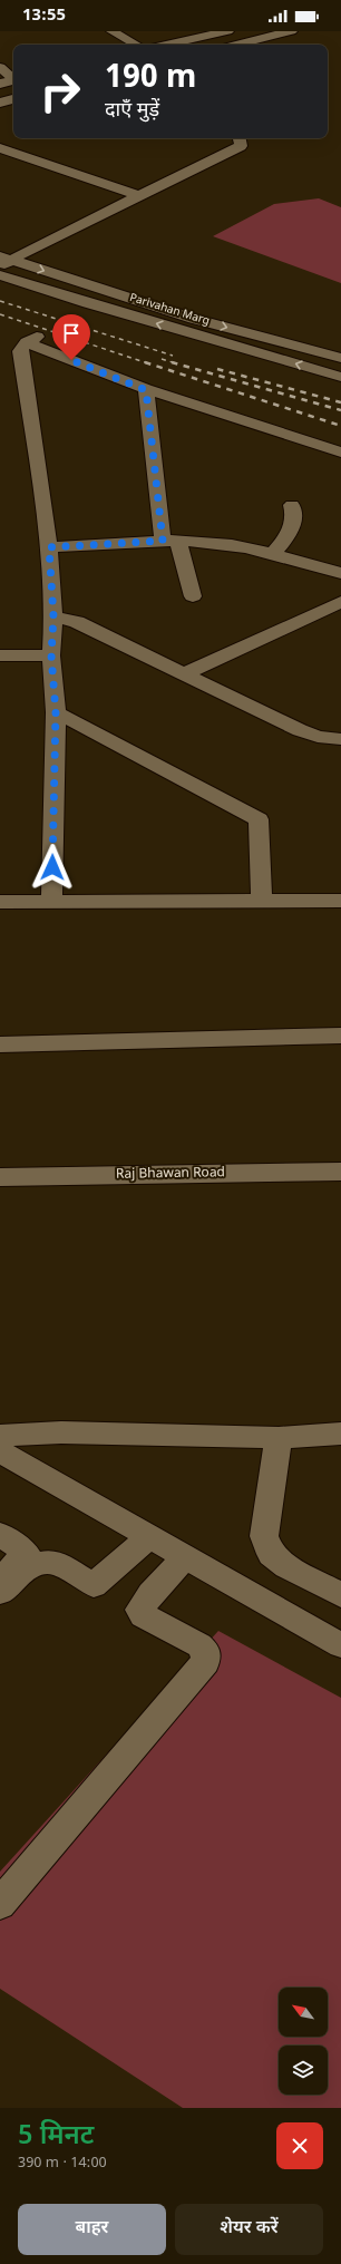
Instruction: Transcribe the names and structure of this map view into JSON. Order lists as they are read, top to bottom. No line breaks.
{"streets":{"street":["Parivahan Marg","Raj Bhawan Road"]},"north":"top left","page":{"status":"13:55","turn":["190 m","दाएँ मुड़ें"],"heading":["5 मिनट","390 m · 14:00"],"buttons":["बाहर","शेयर करें"]}}
